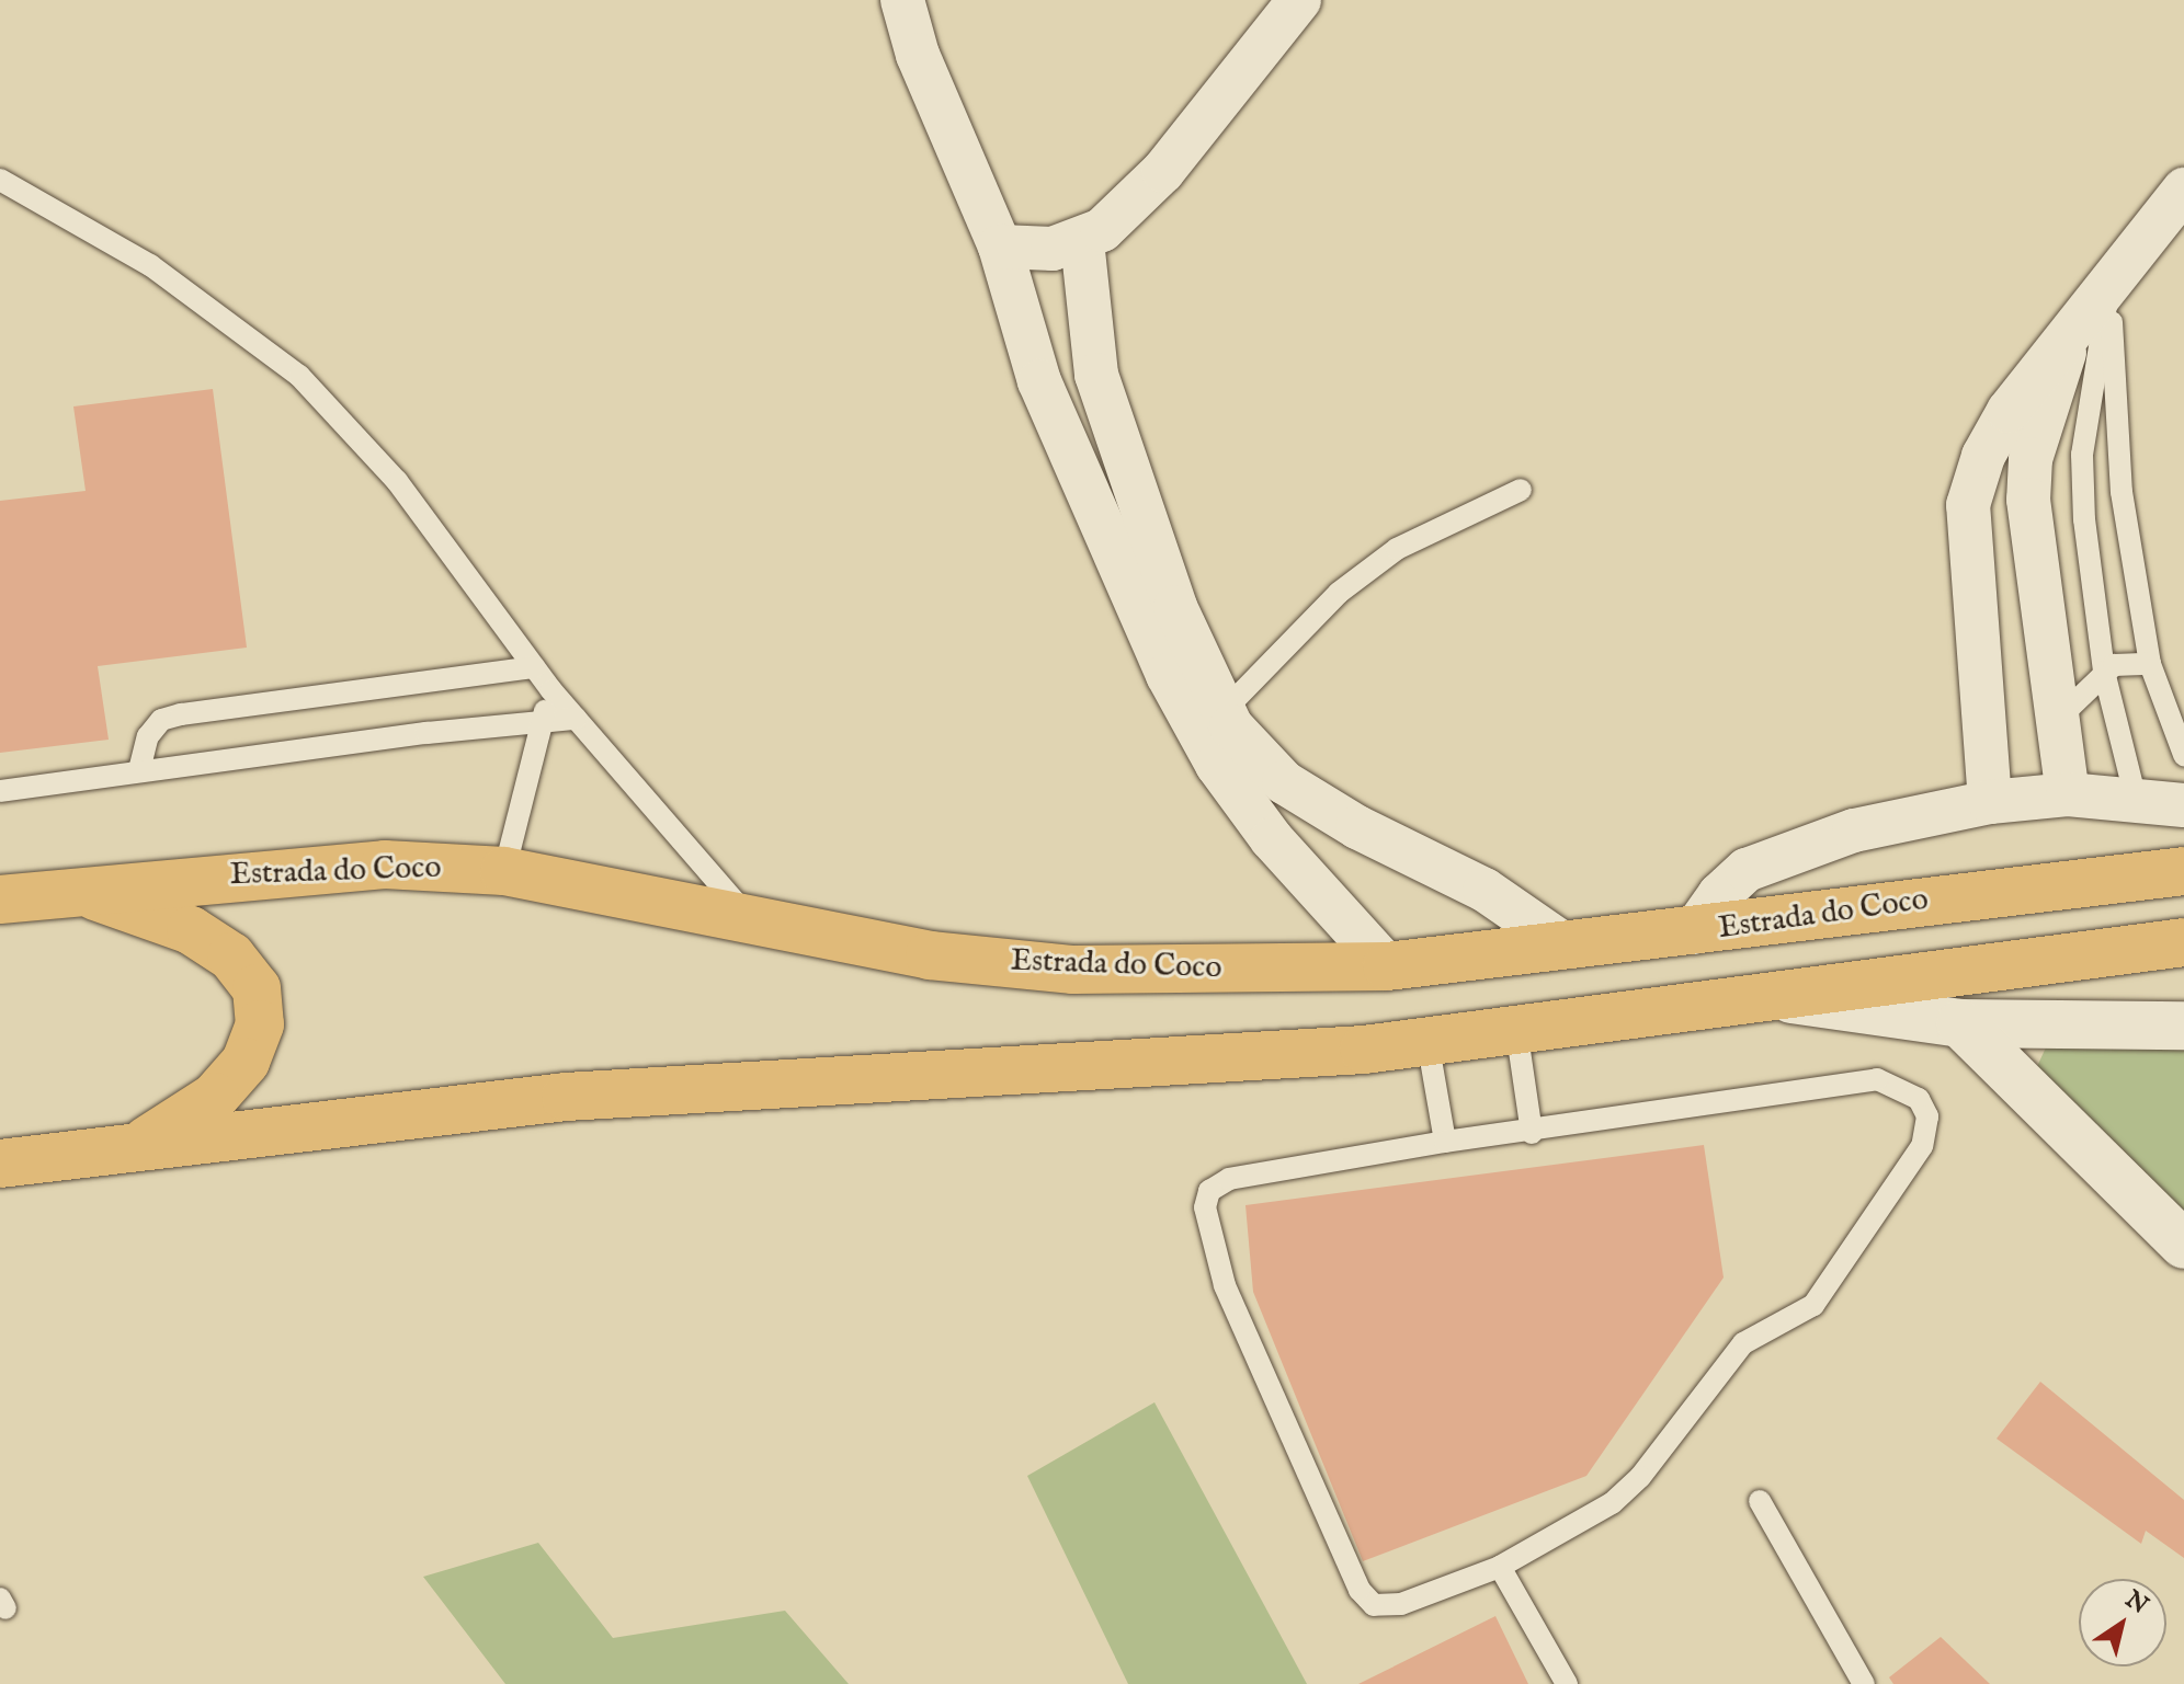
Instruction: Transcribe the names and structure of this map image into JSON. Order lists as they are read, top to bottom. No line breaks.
{"streets":{"highway":["Estrada do Coco"]},"north":"top right"}
